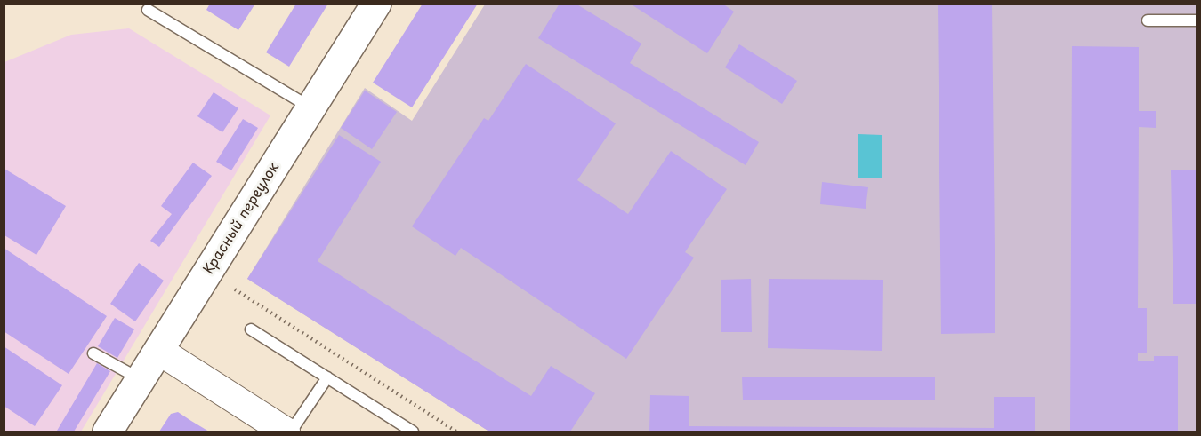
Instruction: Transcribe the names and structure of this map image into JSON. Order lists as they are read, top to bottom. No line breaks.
{"streets":{"main road":["Красный переулок"]}}
